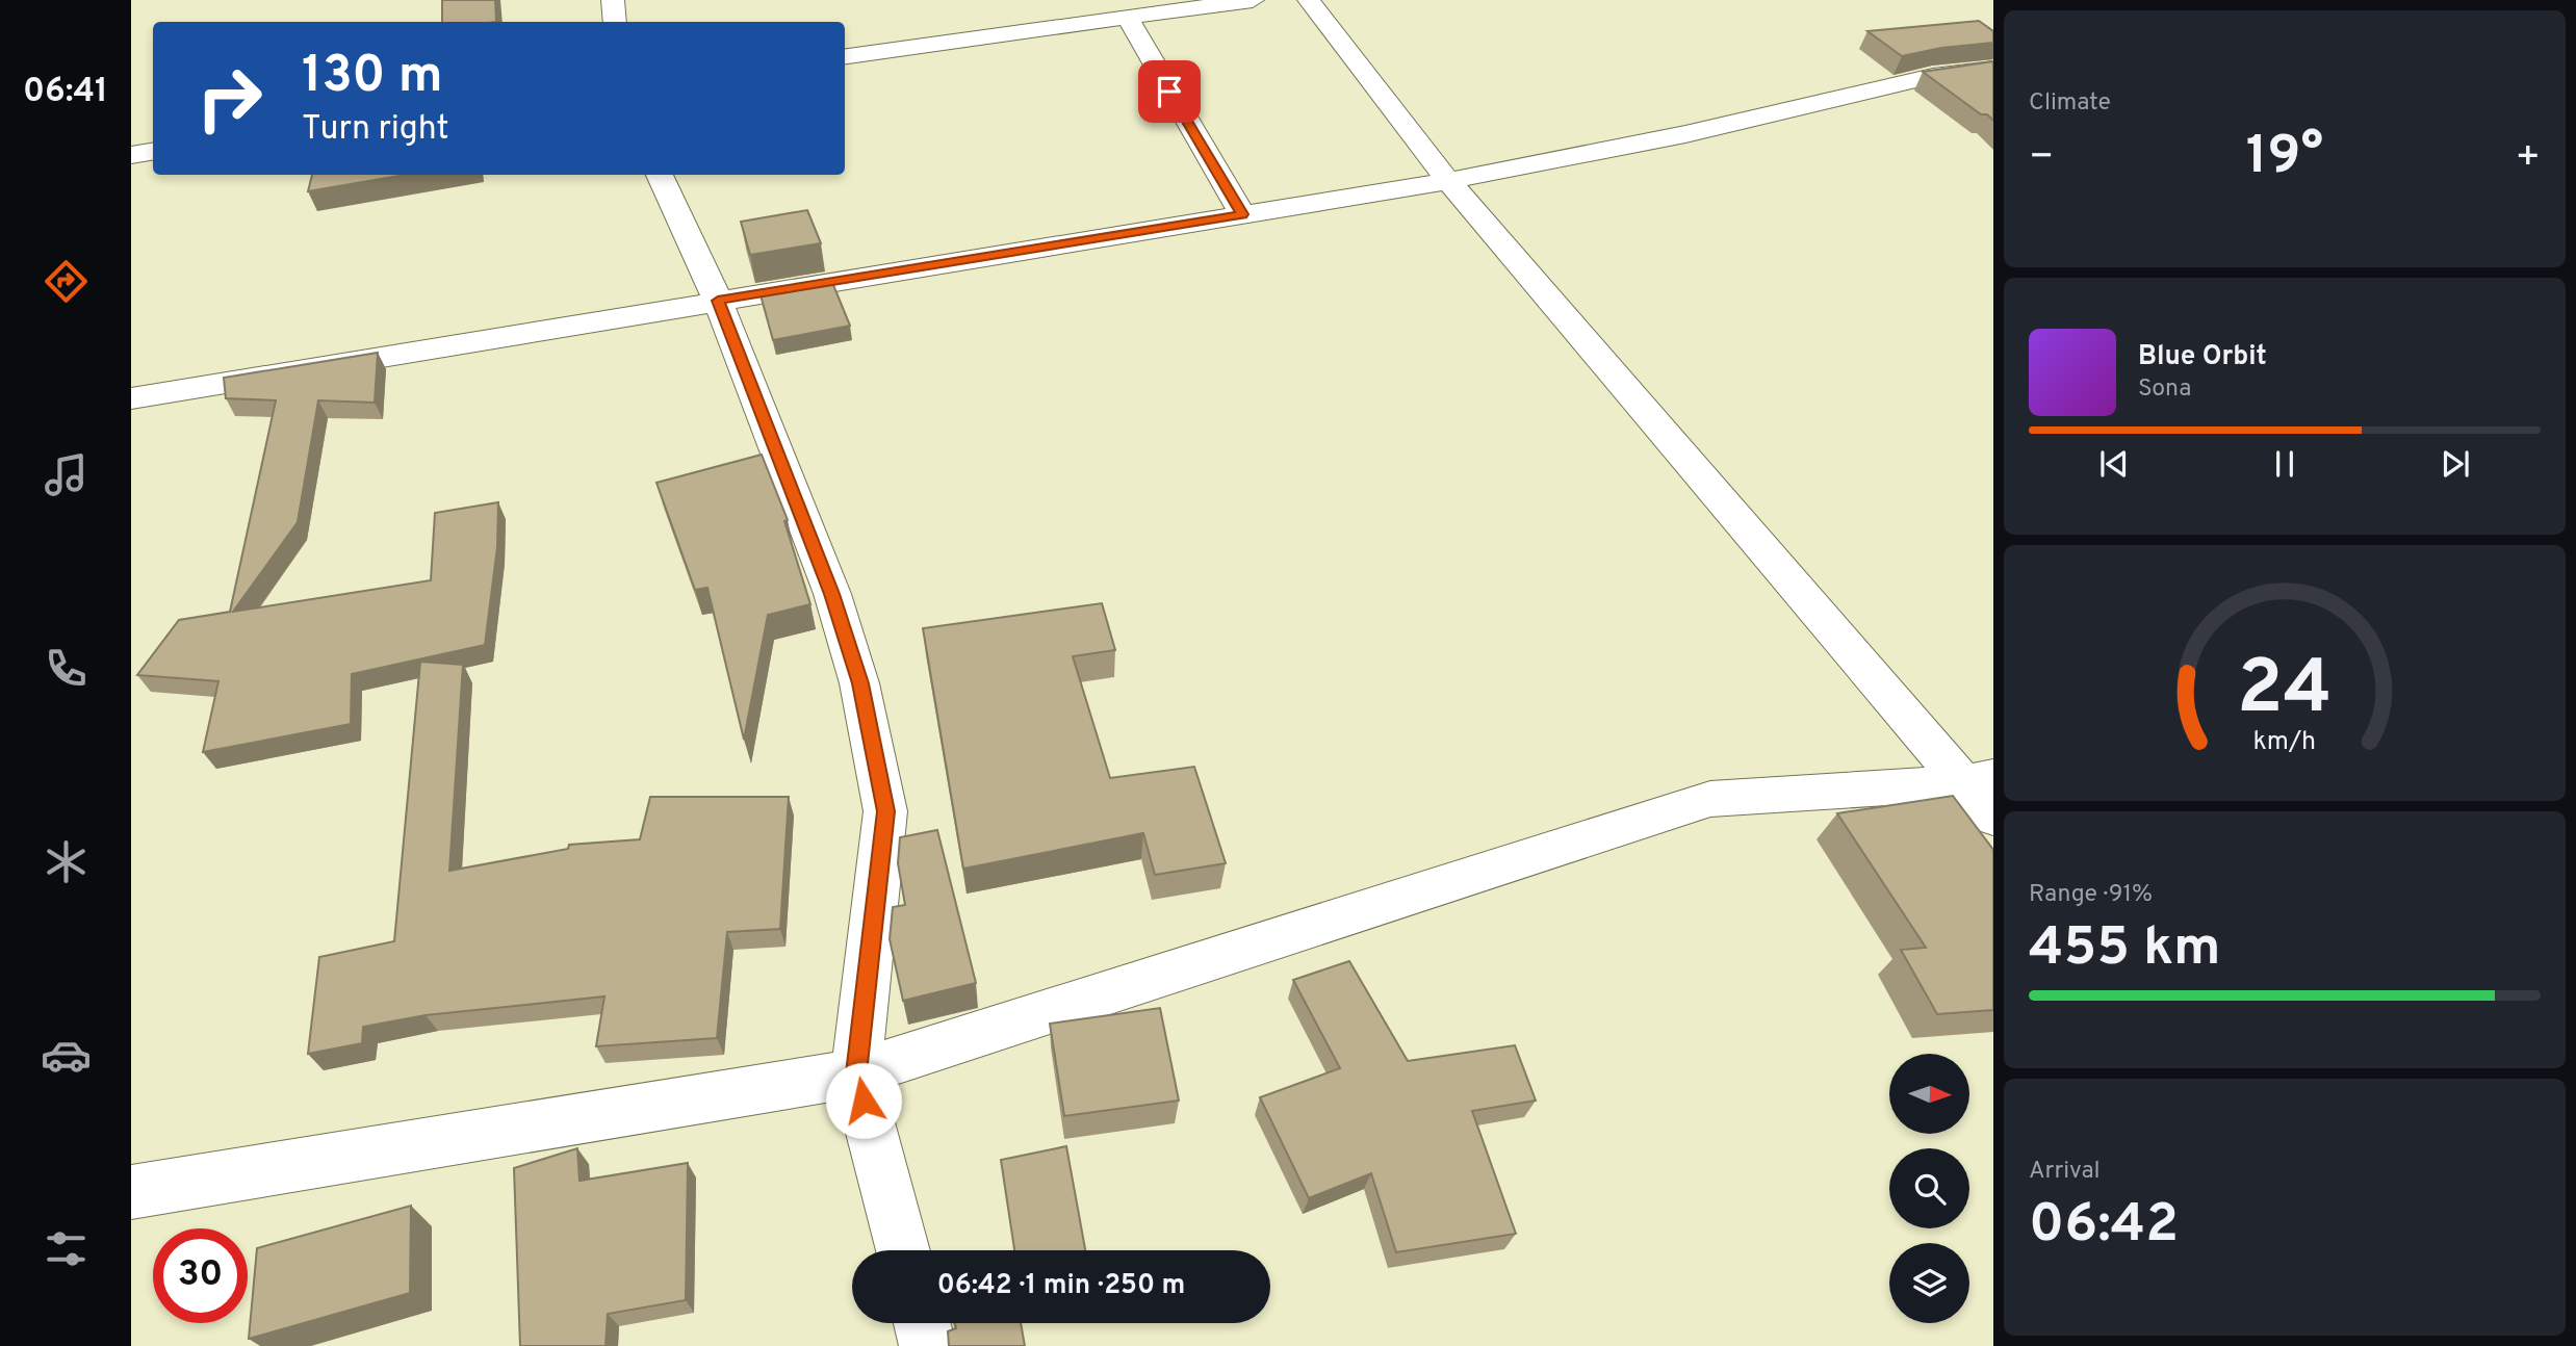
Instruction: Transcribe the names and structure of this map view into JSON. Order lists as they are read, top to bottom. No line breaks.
{"north":"right","page":{"tabs":"06:41","tile":["Climate",["Range · 91%","455 km"],["Arrival","06:42"]],"turn":["130 m","Turn right"],"heat":["−","19°","+"],"song":["Blue Orbit","Sona"],"limit":"30","trip":"06:42 · 1 min · 250 m","gauge":["24","km/h"]}}
